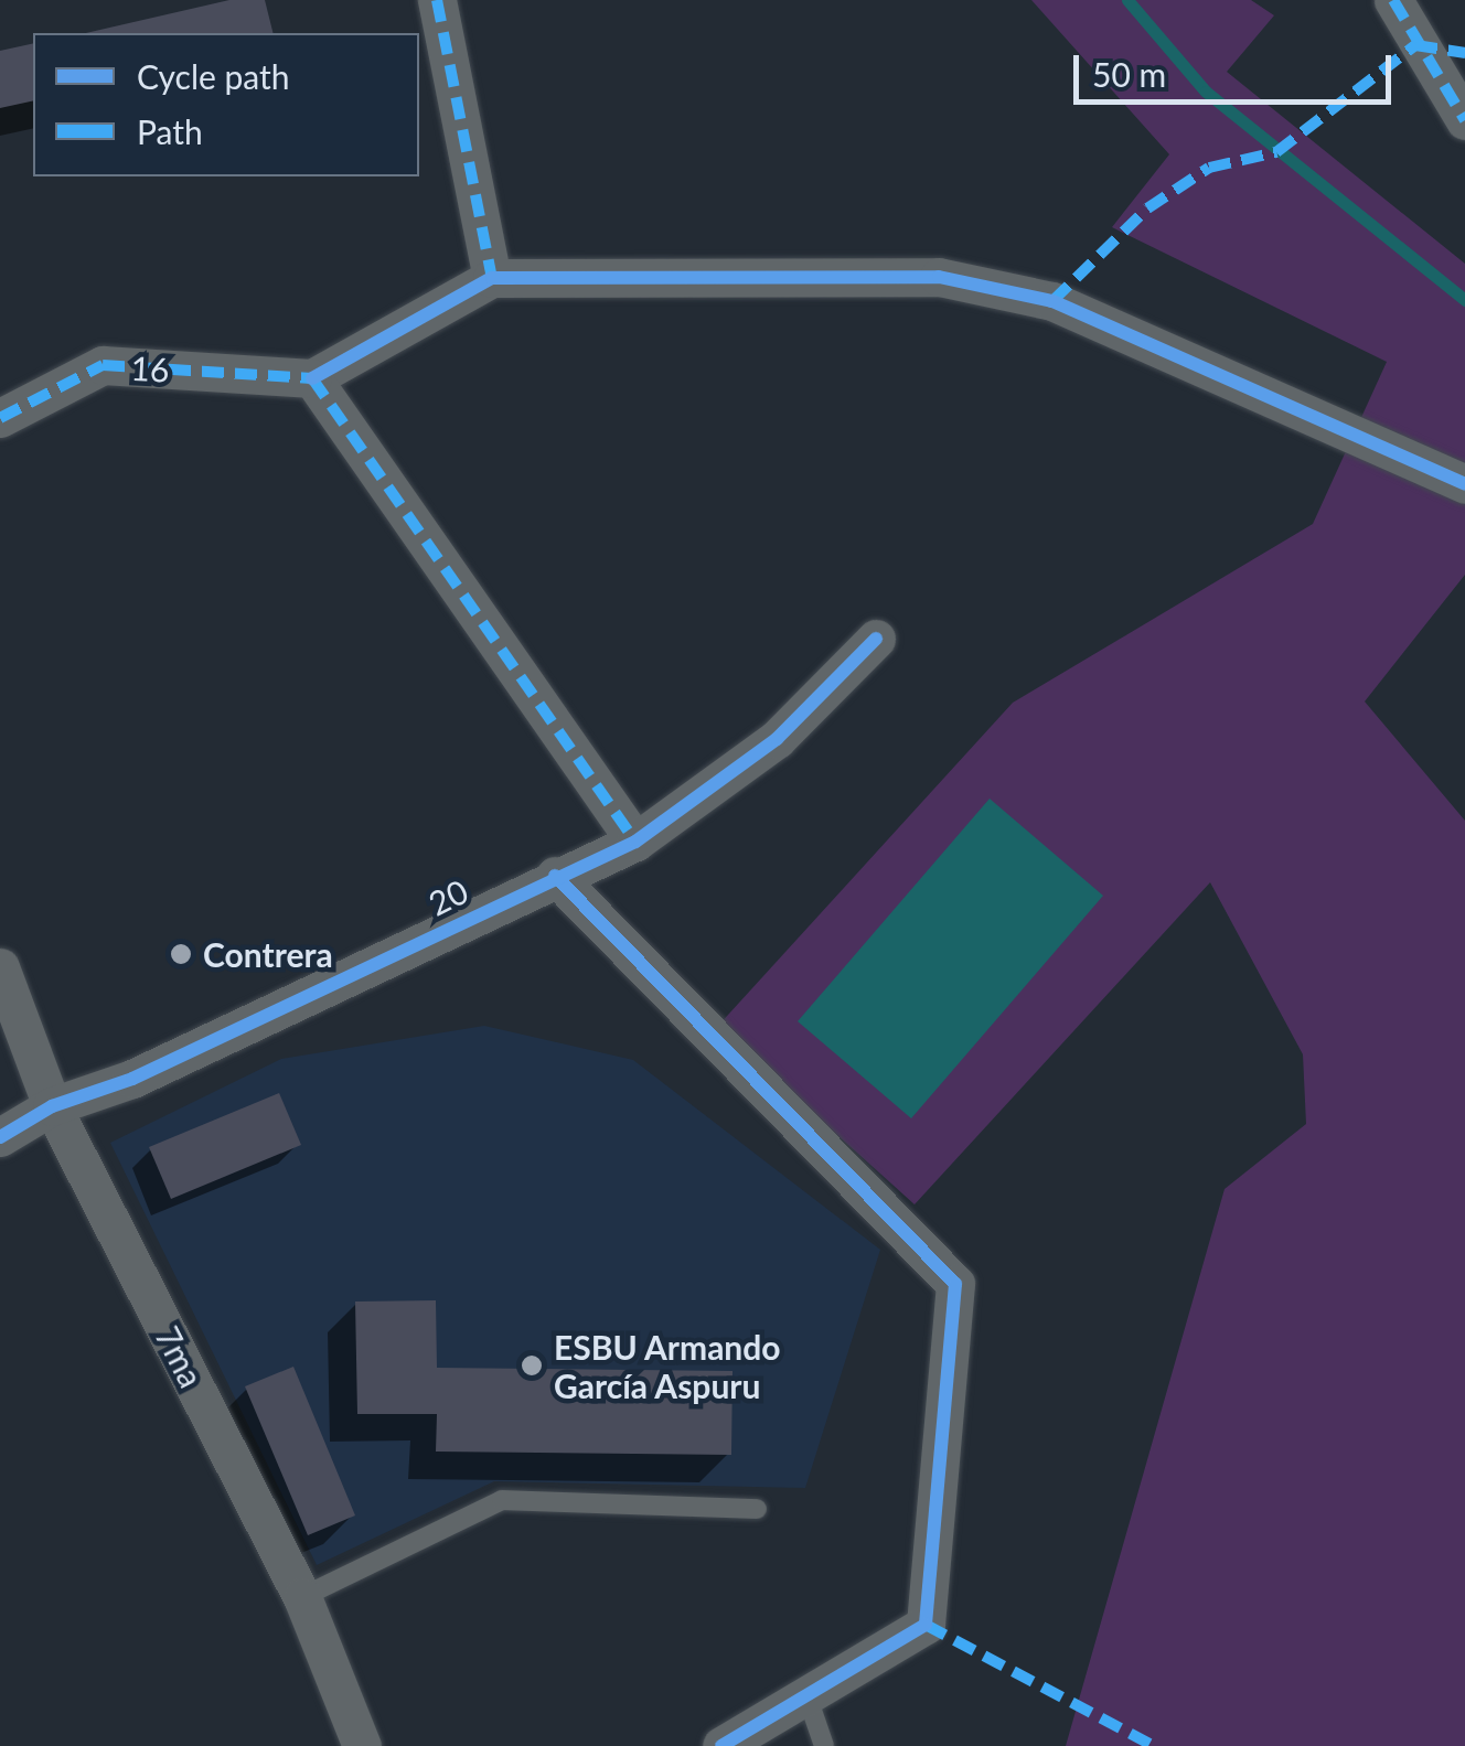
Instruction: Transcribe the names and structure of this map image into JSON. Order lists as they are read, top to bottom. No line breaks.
{"streets":{"street":["16","20","7ma"]},"crossings":[["20","7ma"]],"places":["Contrera","ESBU Armando García Aspuru"],"legend":["Cycle path","Path"],"scale_bar":"50 m"}
